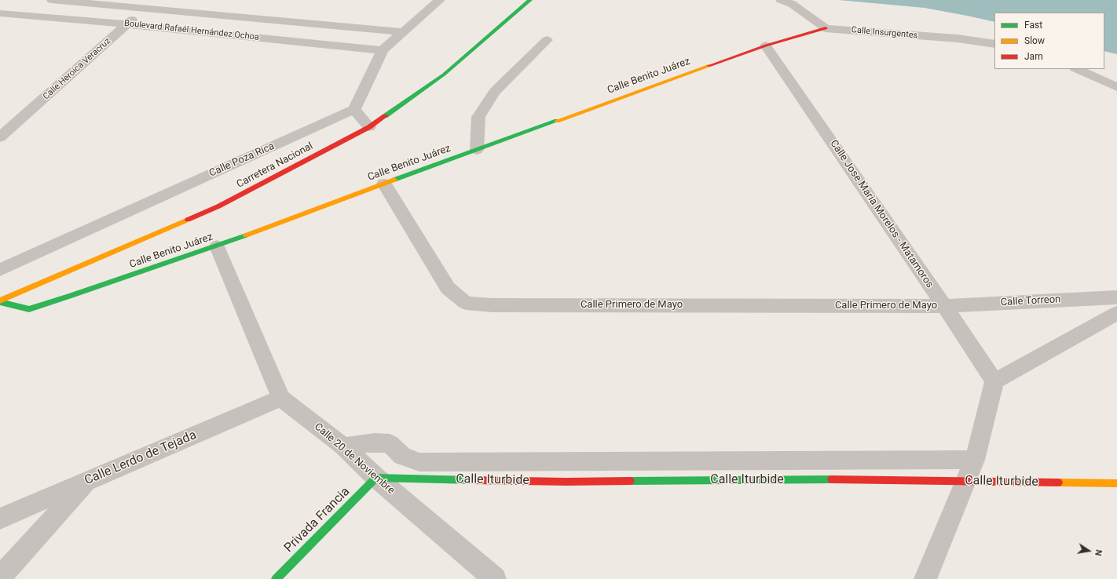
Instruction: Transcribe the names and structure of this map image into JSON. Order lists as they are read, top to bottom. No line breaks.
{"streets":{"street":["Boulevard Rafaél Hernández Ochoa","Calle Insurgentes","Calle Heroica Veracruz","Calle Benito Juárez","Calle Poza Rica","Carretera Nacional","Calle Jose Maria Morelos - Matamoros","Calle Torreon","Calle Primero de Mayo","Calle Lerdo de Tejada","Calle 20 de Noviembre","Calle Iturbide","Privada Francia"]},"crossings":[["Boulevard Rafaél Hernández Ochoa","Calle Heroica Veracruz"],["Calle Insurgentes","Calle Benito Juárez"],["Calle Benito Juárez","Carretera Nacional"],["Calle Benito Juárez","Calle Jose Maria Morelos - Matamoros"],["Calle Benito Juárez","Calle Primero de Mayo"],["Calle Benito Juárez","Calle 20 de Noviembre"],["Calle Jose Maria Morelos - Matamoros","Calle Torreon"],["Calle Jose Maria Morelos - Matamoros","Calle Primero de Mayo"],["Calle Torreon","Calle Primero de Mayo"],["Calle Lerdo de Tejada","Calle 20 de Noviembre"],["Calle 20 de Noviembre","Calle Iturbide"],["Calle 20 de Noviembre","Privada Francia"],["Calle Iturbide","Privada Francia"]],"legend":["Fast","Slow","Jam"],"north":"right"}
